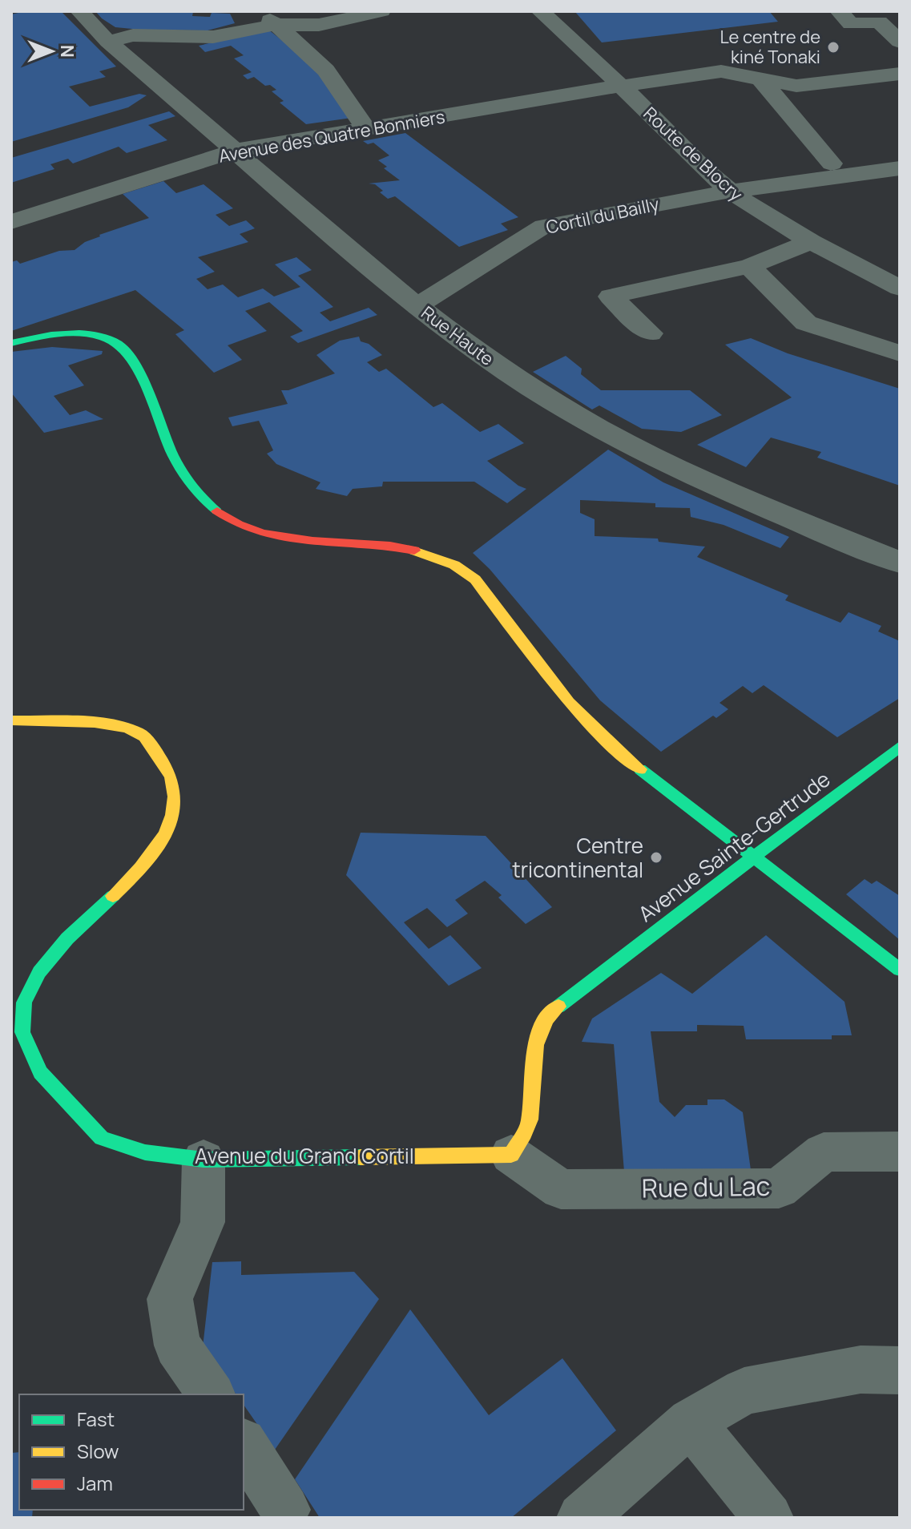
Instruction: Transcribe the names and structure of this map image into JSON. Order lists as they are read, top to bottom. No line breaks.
{"streets":{"street":["Avenue des Quatre Bonniers","Route de Blocry","Cortil du Bailly","Rue Haute","Avenue Sainte-Gertrude","Avenue du Grand Cortil","Rue du Lac"]},"crossings":[["Avenue des Quatre Bonniers","Route de Blocry"],["Avenue des Quatre Bonniers","Rue Haute"],["Route de Blocry","Cortil du Bailly"],["Cortil du Bailly","Rue Haute"],["Avenue Sainte-Gertrude","Avenue du Grand Cortil"],["Avenue Sainte-Gertrude","Rue du Lac"],["Avenue du Grand Cortil","Rue du Lac"]],"places":["Le centre de kiné Tonaki","Centre tricontinental"],"legend":["Fast","Slow","Jam"],"north":"right"}
